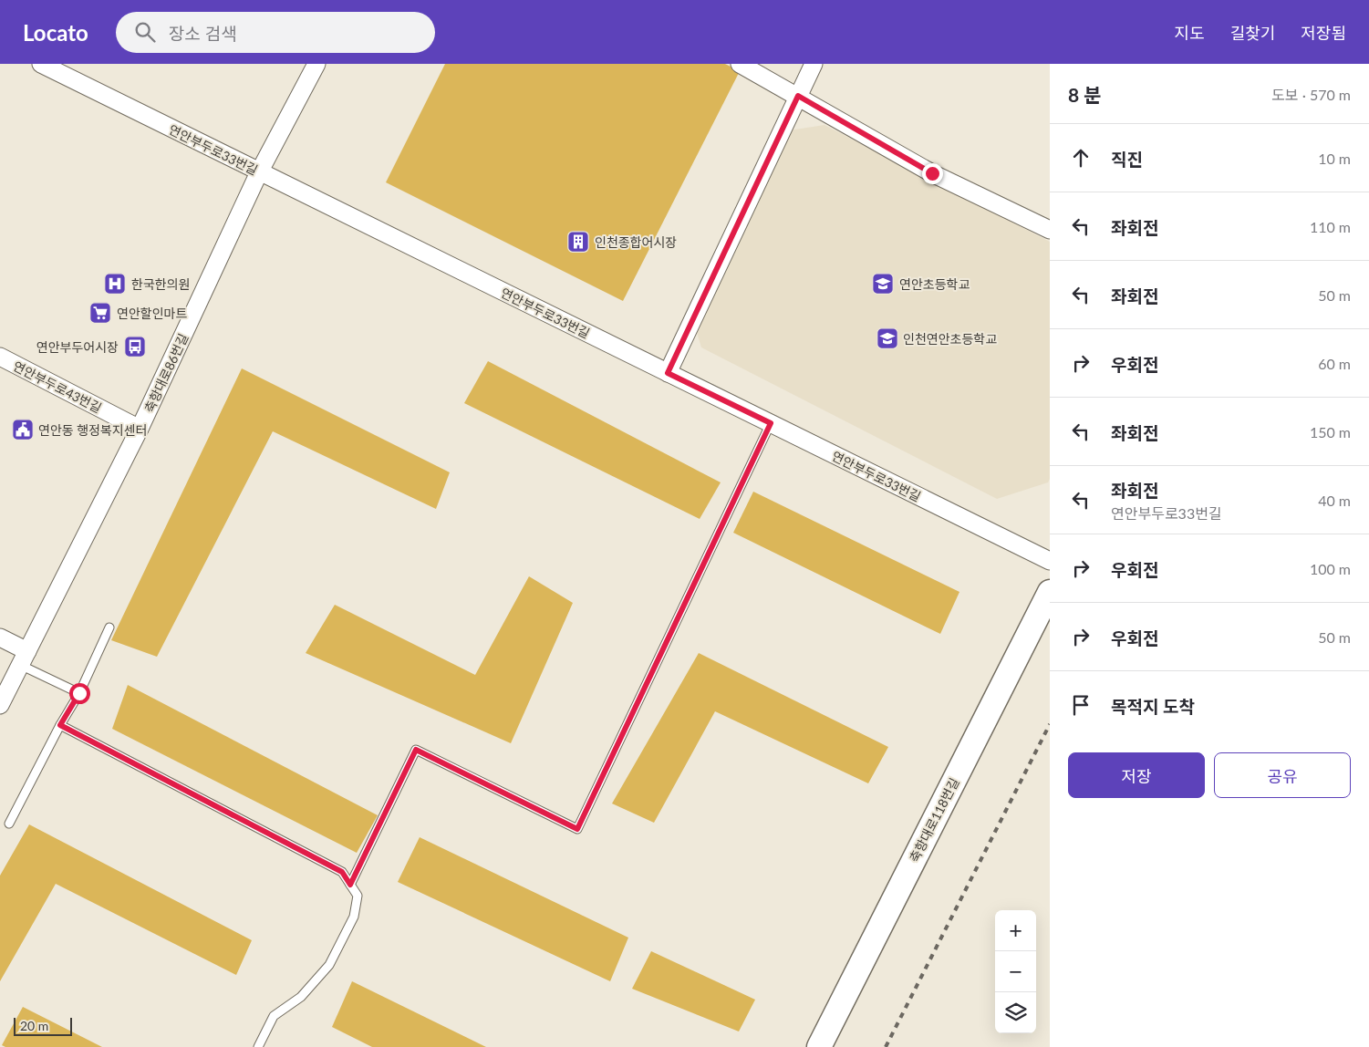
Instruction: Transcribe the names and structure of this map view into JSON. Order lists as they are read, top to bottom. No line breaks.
{"streets":{"main road":["축항대로118번길"],"street":["연안부두로33번길","축항대로86번길","연안부두로43번길"]},"crossings":[["연안부두로33번길","축항대로86번길"],["축항대로86번길","연안부두로43번길"]],"places":{"building":["인천종합어시장"],"hospital":["한국한의원"],"school or university":["연안초등학교","인천연안초등학교"],"supermarket":["연안할인마트"],"bus stop":["연안부두어시장"],"public building":["연안동 행정복지센터"]},"scale_bar":"20 m","page":{"header":"Locato","search":"장소 검색","nav":["지도","길찾기","저장됨"],"heading":["8 분","도보 · 570 m"],"list":[["직진","10 m"],["좌회전","110 m"],["좌회전","50 m"],["우회전","60 m"],["좌회전","150 m"],["좌회전","연안부두로33번길","40 m"],["우회전","100 m"],["우회전","50 m"],"목적지 도착"],"buttons":["저장","공유"],"map_buttons":["+","−"],"scale":"20 m"}}
